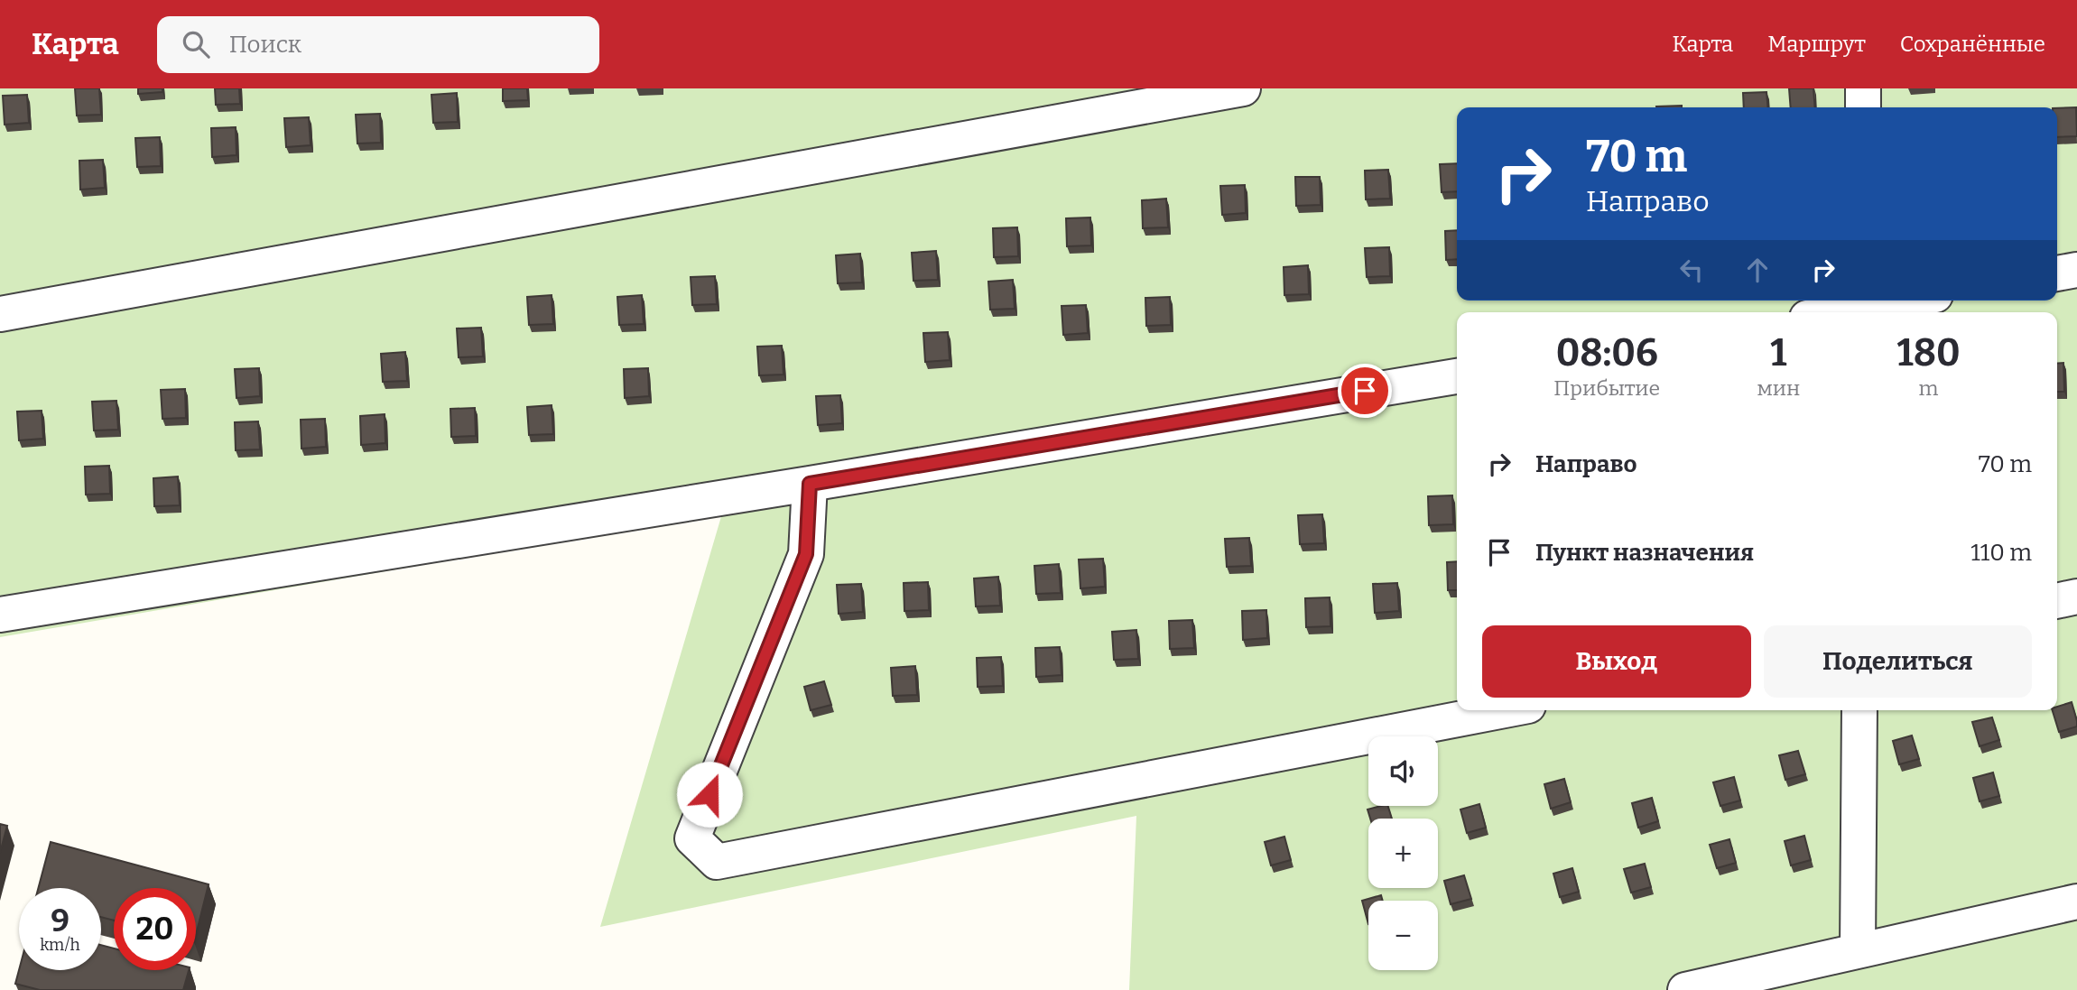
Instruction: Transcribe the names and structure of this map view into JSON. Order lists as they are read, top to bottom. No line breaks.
{"page":{"header":"Карта","search":"Поиск","nav":["Карта","Маршрут","Сохранённые"],"turn":["70 m","Направо"],"eta":["08:06","Прибытие","1","мин","180","m"],"list":[{"name":"Направо","value":"70 m"},{"name":"Пункт назначения","value":"110 m"}],"buttons":["Выход","Поделиться"],"map_buttons":["+","−"],"speed":"9 km/h","limit":"20"}}
